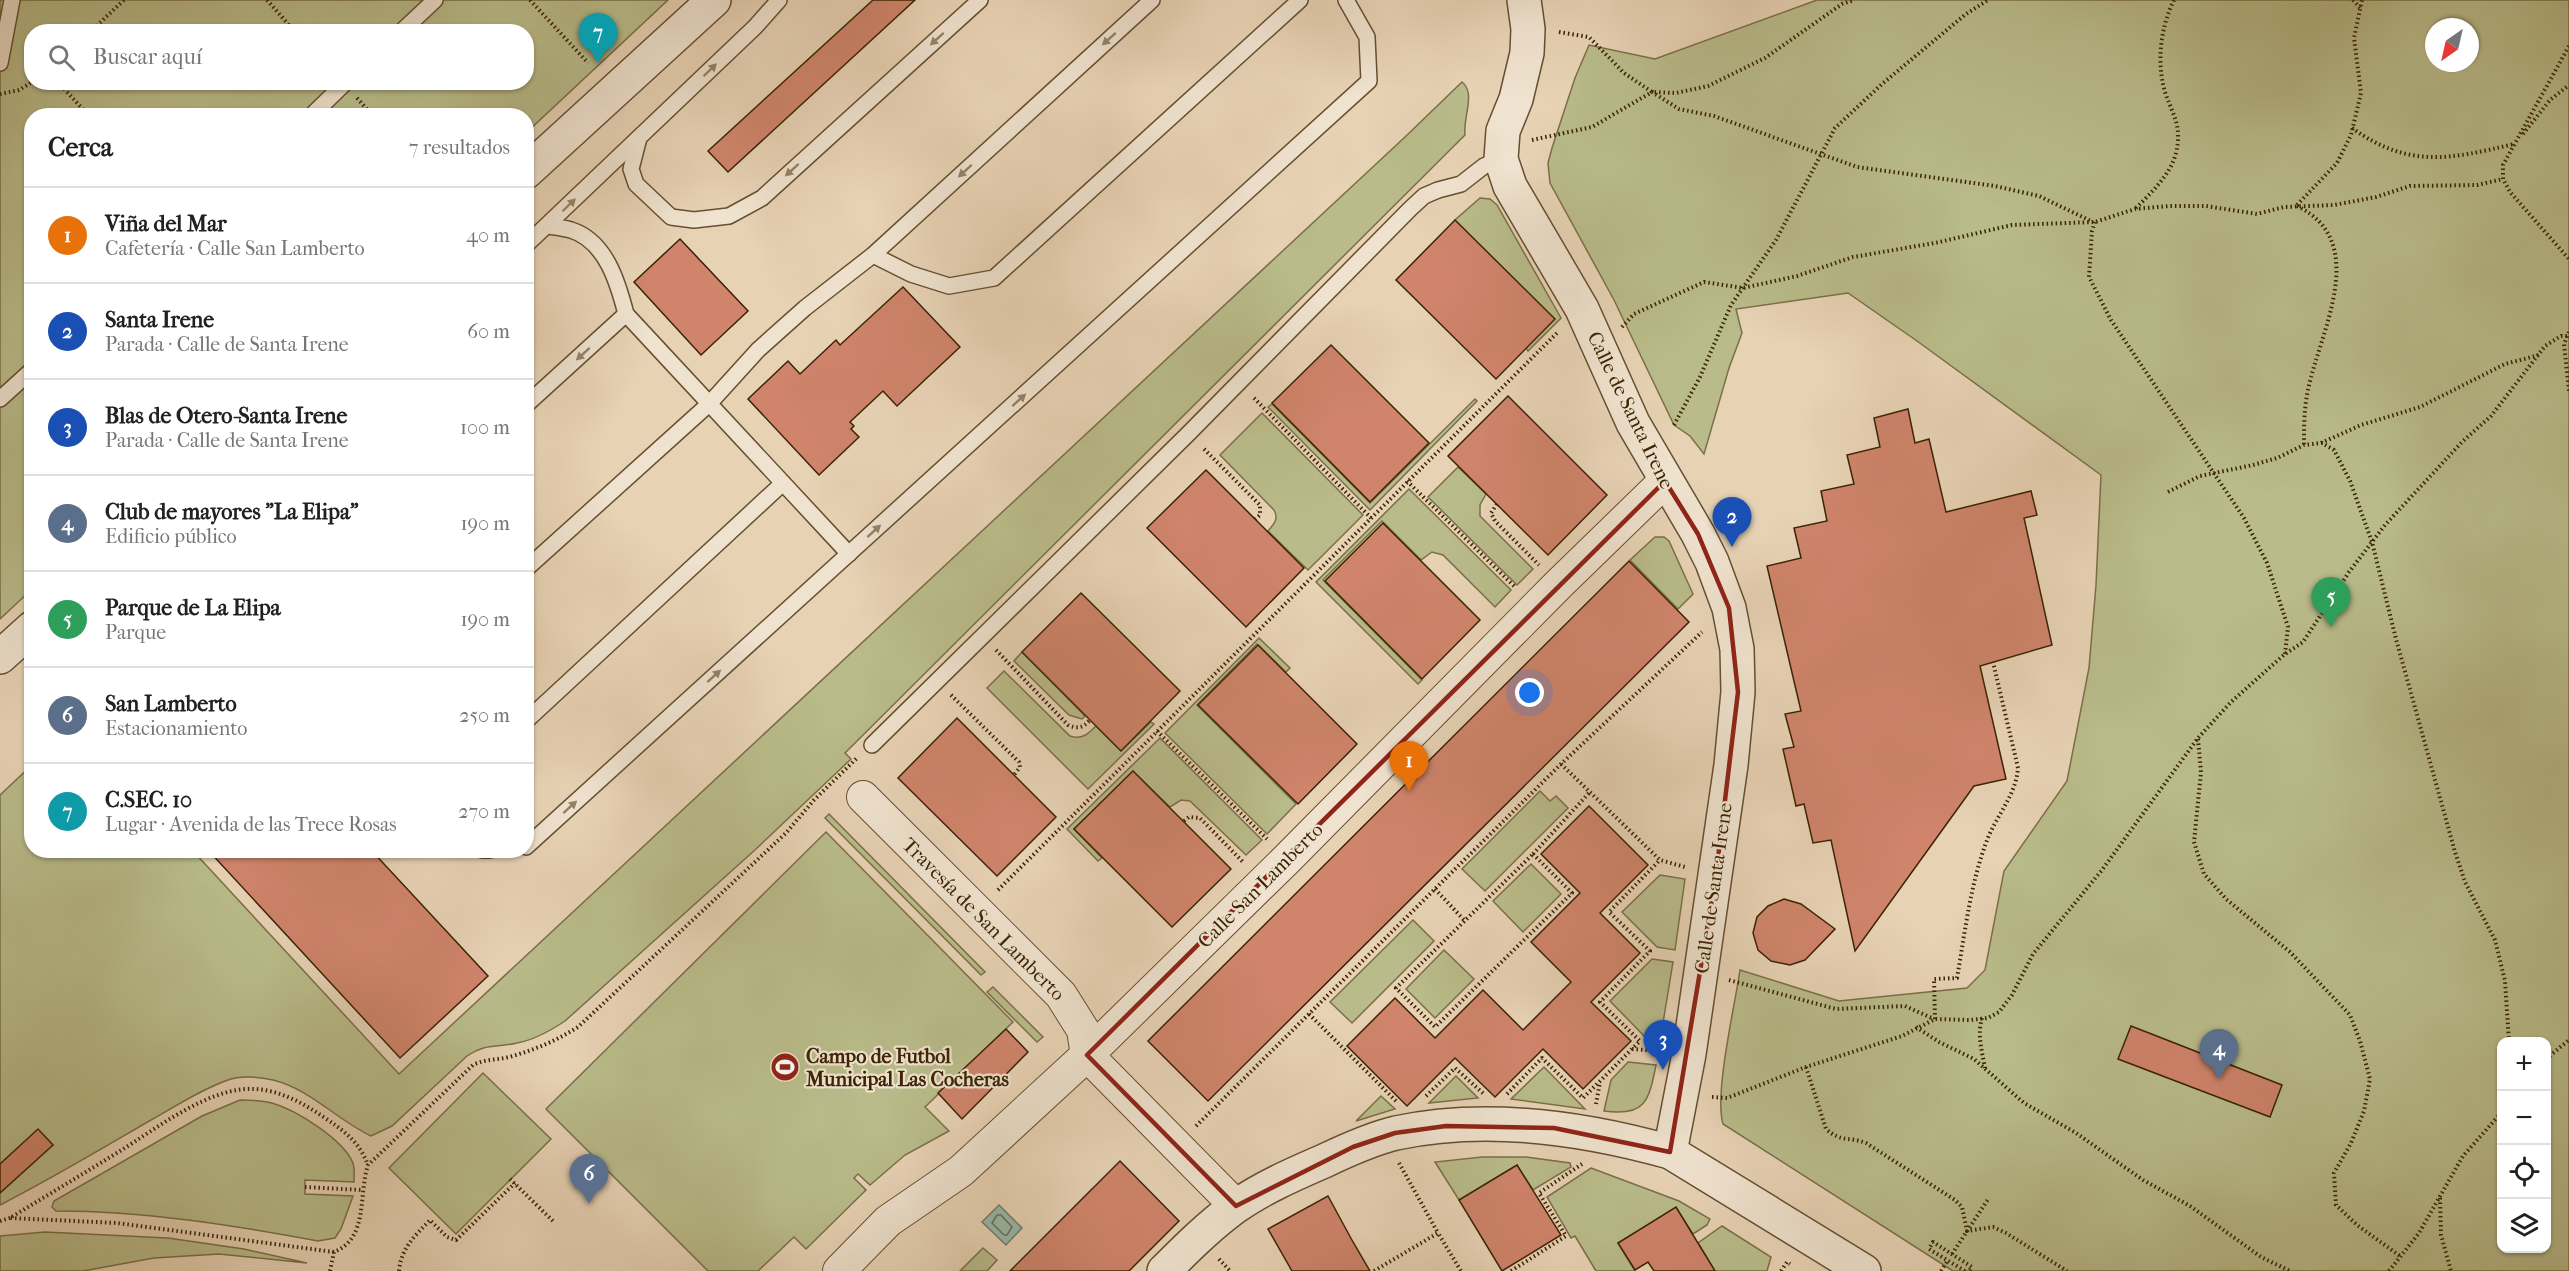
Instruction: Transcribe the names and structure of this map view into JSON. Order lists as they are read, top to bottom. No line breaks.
{"streets":{"street":["Calle de Santa Irene","Calle San Lamberto","Travesía de San Lamberto"]},"crossings":[["Calle de Santa Irene","Calle San Lamberto"],["Calle San Lamberto","Travesía de San Lamberto"]],"places":{"sports":["Campo de Futbol Municipal Las Cocheras"]},"north":"bottom left","page":{"pins":["7","2","5","1","3","4","6"],"search":"Buscar aquí","heading":["Cerca","7 resultados"],"list":[{"mark":"1","name":"Viña del Mar","note":"Cafetería · Calle San Lamberto","value":"40 m"},{"mark":"2","name":"Santa Irene","note":"Parada · Calle de Santa Irene","value":"60 m"},{"mark":"3","name":"Blas de Otero-Santa Irene","note":"Parada · Calle de Santa Irene","value":"100 m"},{"mark":"4","name":"Club de mayores \"La Elipa\"","note":"Edificio público","value":"190 m"},{"mark":"5","name":"Parque de La Elipa","note":"Parque","value":"190 m"},{"mark":"6","name":"San Lamberto","note":"Estacionamiento","value":"250 m"},{"mark":"7","name":"C.SEC. 10","note":"Lugar · Avenida de las Trece Rosas","value":"270 m"}],"map_buttons":["+","−"]}}
